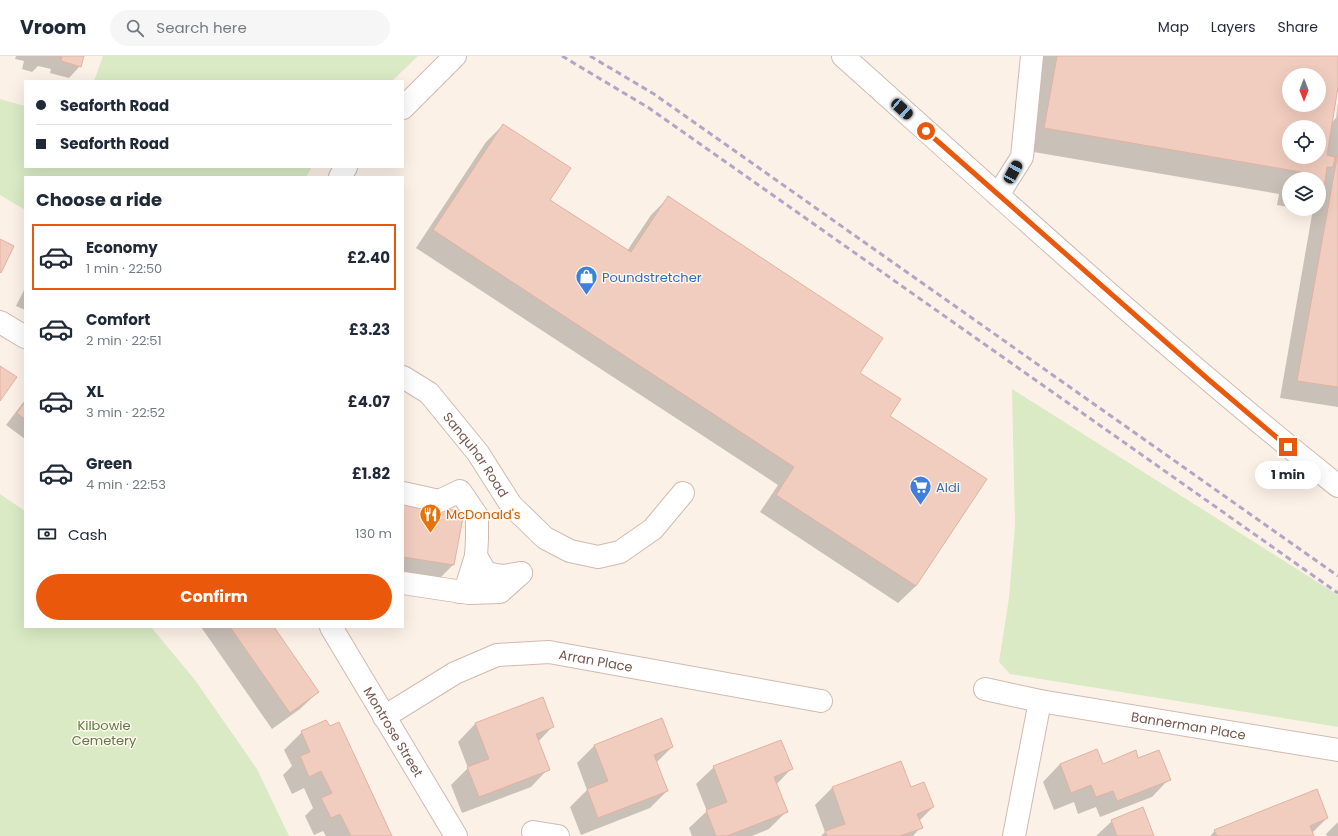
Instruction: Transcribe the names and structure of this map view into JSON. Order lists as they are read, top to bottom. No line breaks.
{"streets":{"street":["Sanquhar Road","Arran Place","Bannerman Place","Montrose Street"]},"crossings":[["Arran Place","Montrose Street"]],"parks":["Kilbowie Cemetery"],"places":{"shop":["Poundstretcher"],"supermarket":["Aldi"],"restaurant":["McDonald's"]},"north":"bottom","page":{"header":"Vroom","search":"Search here","nav":["Map","Layers","Share"],"banner":["Seaforth Road","Seaforth Road"],"heading":"Choose a ride","list":[{"name":"Economy","note":"1 min · 22:50","value":"£2.40"},{"name":"Comfort","note":"2 min · 22:51","value":"£3.23"},{"name":"XL","note":"3 min · 22:52","value":"£4.07"},{"name":"Green","note":"4 min · 22:53","value":"£1.82"}],"bubble":"1 min","pay":["Cash","130 m"],"buttons":"Confirm"}}
